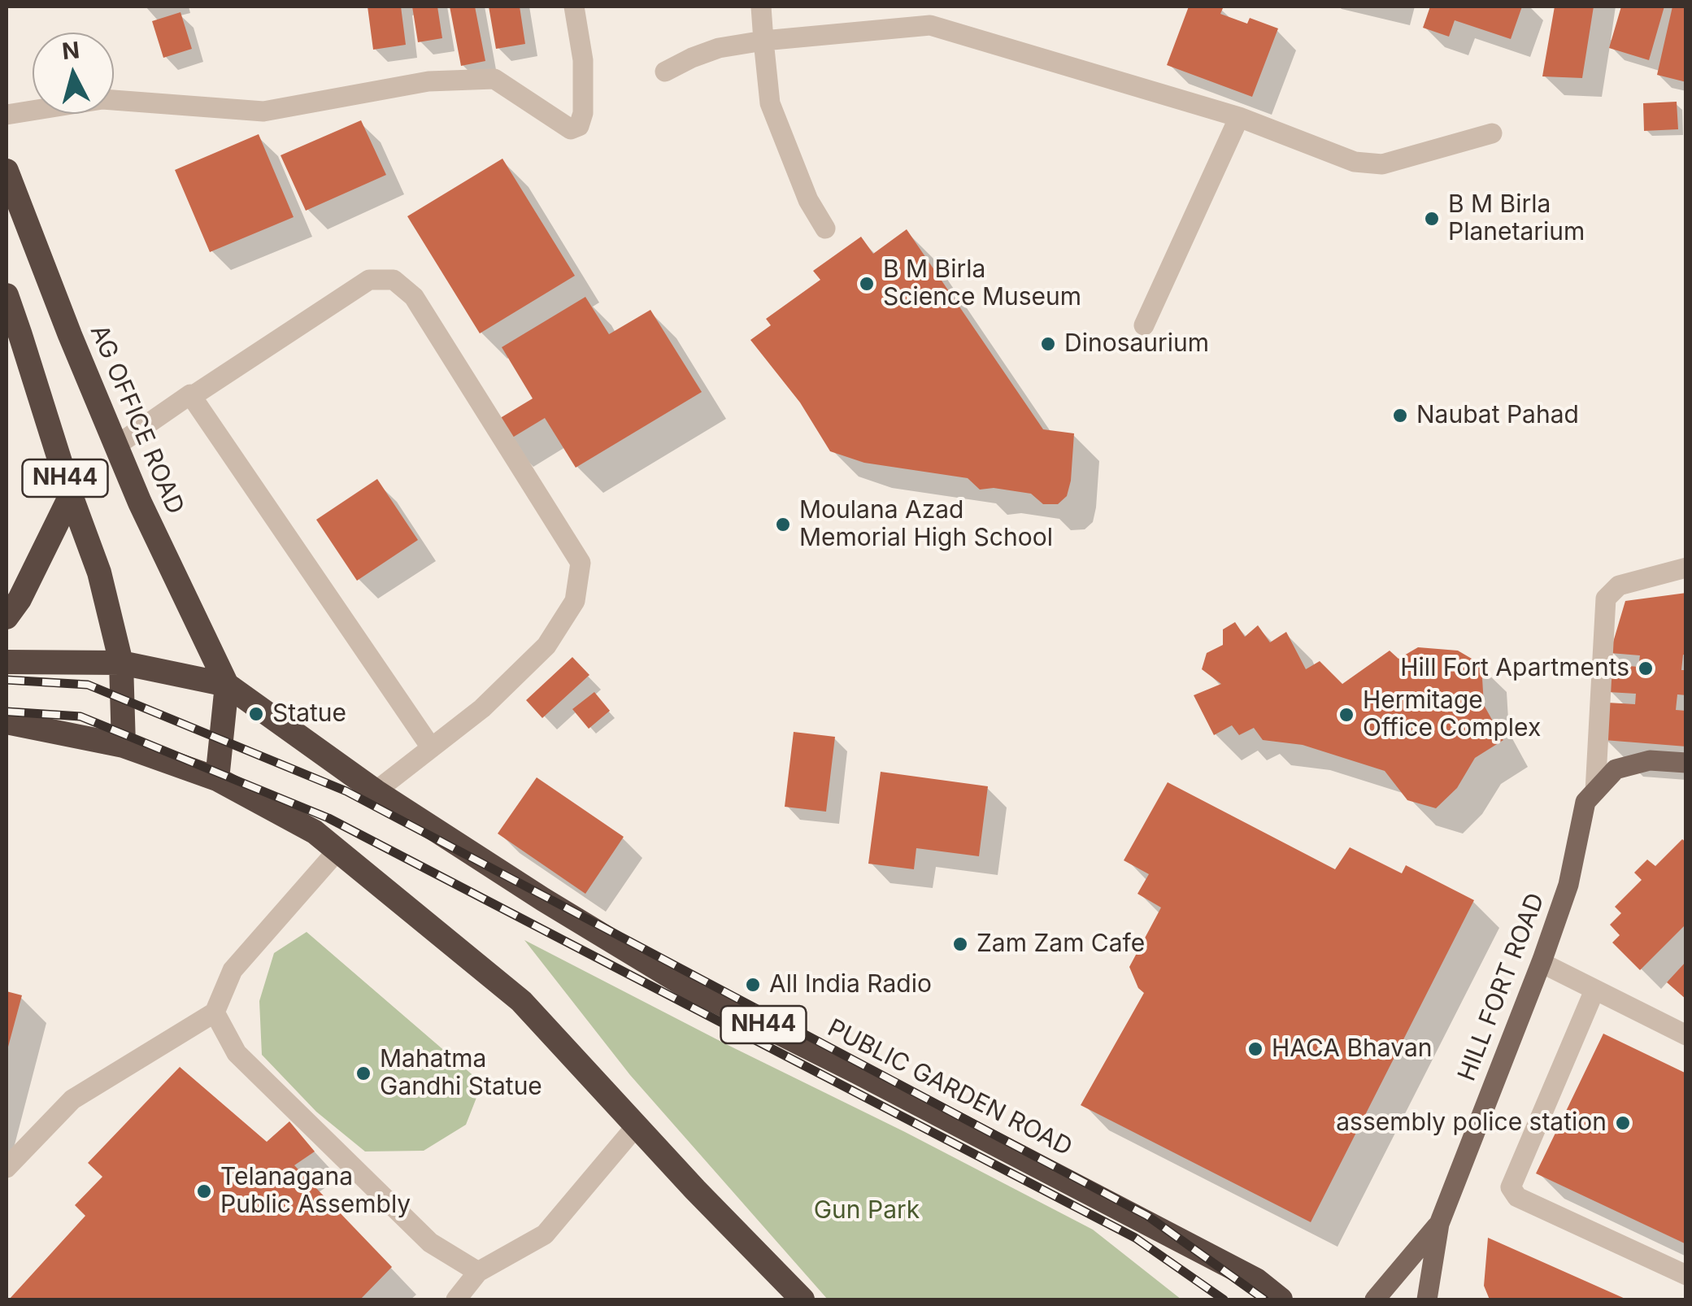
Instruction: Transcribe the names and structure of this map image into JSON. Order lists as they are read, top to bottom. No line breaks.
{"streets":{"highway":["AG OFFICE ROAD","NH44","PUBLIC GARDEN ROAD"],"main road":["HILL FORT ROAD"]},"crossings":[["AG OFFICE ROAD","PUBLIC GARDEN ROAD"]],"parks":["Gun Park"],"places":["B M Birla Planetarium","B M Birla Science Museum","Dinosaurium","Naubat Pahad","Moulana Azad Memorial High School","Hill Fort Apartments","Statue","Hermitage Office Complex","Zam Zam Cafe","All India Radio","HACA Bhavan","Mahatma Gandhi Statue","assembly police station","Telanagana Public Assembly"],"north":"top"}
